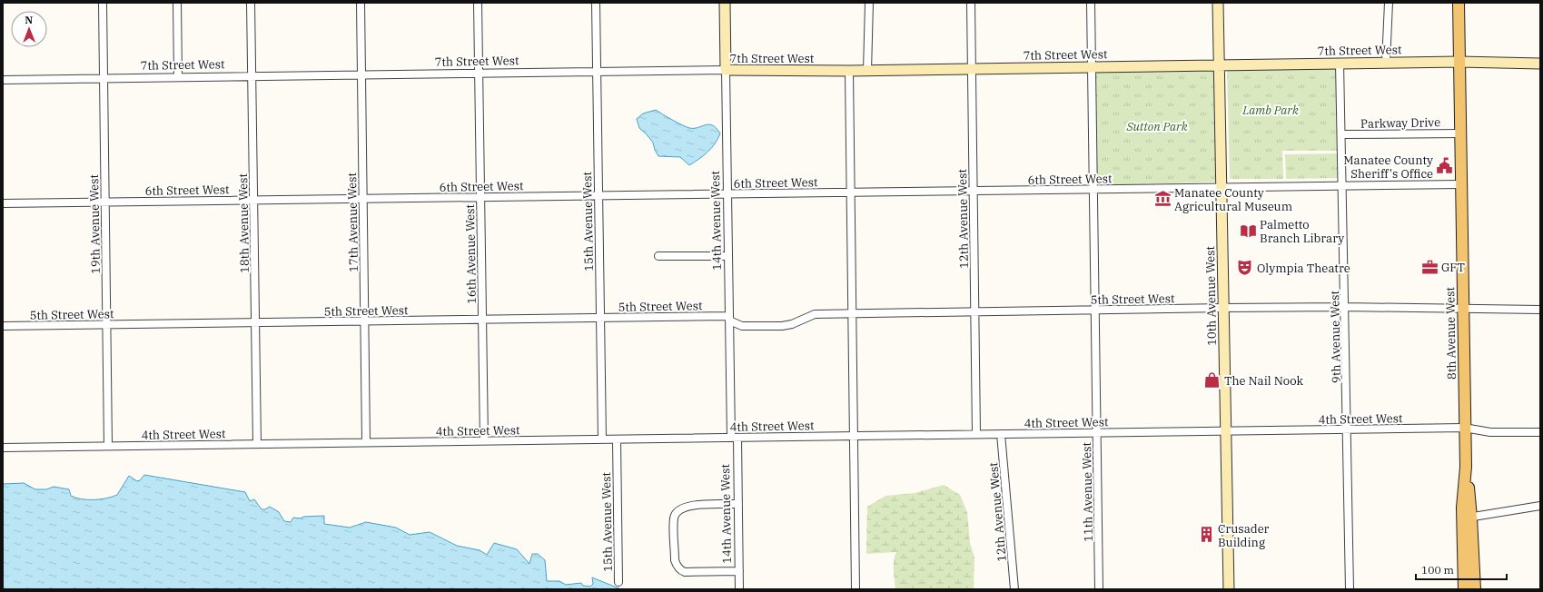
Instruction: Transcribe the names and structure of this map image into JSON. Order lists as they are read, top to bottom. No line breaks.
{"streets":{"main road":["8th Avenue West"],"street":["7th Street West","Parkway Drive","6th Street West","12th Avenue West","14th Avenue West","15th Avenue West","17th Avenue West","18th Avenue West","19th Avenue West","16th Avenue West","10th Avenue West","5th Street West","9th Avenue West","4th Street West","11th Avenue West"]},"crossings":[["7th Street West","12th Avenue West"],["7th Street West","14th Avenue West"],["7th Street West","15th Avenue West"],["7th Street West","17th Avenue West"],["7th Street West","18th Avenue West"],["7th Street West","19th Avenue West"],["7th Street West","16th Avenue West"],["7th Street West","10th Avenue West"],["7th Street West","8th Avenue West"],["7th Street West","9th Avenue West"],["7th Street West","11th Avenue West"],["Parkway Drive","8th Avenue West"],["Parkway Drive","9th Avenue West"],["6th Street West","12th Avenue West"],["6th Street West","14th Avenue West"],["6th Street West","15th Avenue West"],["6th Street West","17th Avenue West"],["6th Street West","18th Avenue West"],["6th Street West","19th Avenue West"],["6th Street West","16th Avenue West"],["6th Street West","10th Avenue West"],["6th Street West","8th Avenue West"],["6th Street West","9th Avenue West"],["6th Street West","11th Avenue West"],["12th Avenue West","5th Street West"],["12th Avenue West","4th Street West"],["14th Avenue West","5th Street West"],["14th Avenue West","4th Street West"],["15th Avenue West","5th Street West"],["15th Avenue West","4th Street West"],["17th Avenue West","5th Street West"],["17th Avenue West","4th Street West"],["18th Avenue West","5th Street West"],["18th Avenue West","4th Street West"],["19th Avenue West","5th Street West"],["19th Avenue West","4th Street West"],["16th Avenue West","5th Street West"],["16th Avenue West","4th Street West"],["10th Avenue West","5th Street West"],["10th Avenue West","4th Street West"],["5th Street West","8th Avenue West"],["5th Street West","9th Avenue West"],["5th Street West","11th Avenue West"],["8th Avenue West","4th Street West"],["9th Avenue West","4th Street West"],["4th Street West","11th Avenue West"]],"parks":["Lamb Park","Sutton Park"],"places":{"public building":["Manatee County Sheriff's Office"],"museum":["Manatee County Agricultural Museum"],"library":["Palmetto Branch Library"],"office":["GFT"],"theatre":["Olympia Theatre"],"shop":["The Nail Nook"],"building":["Crusader Building"]},"scale_bar":"100 m","north":"top"}
